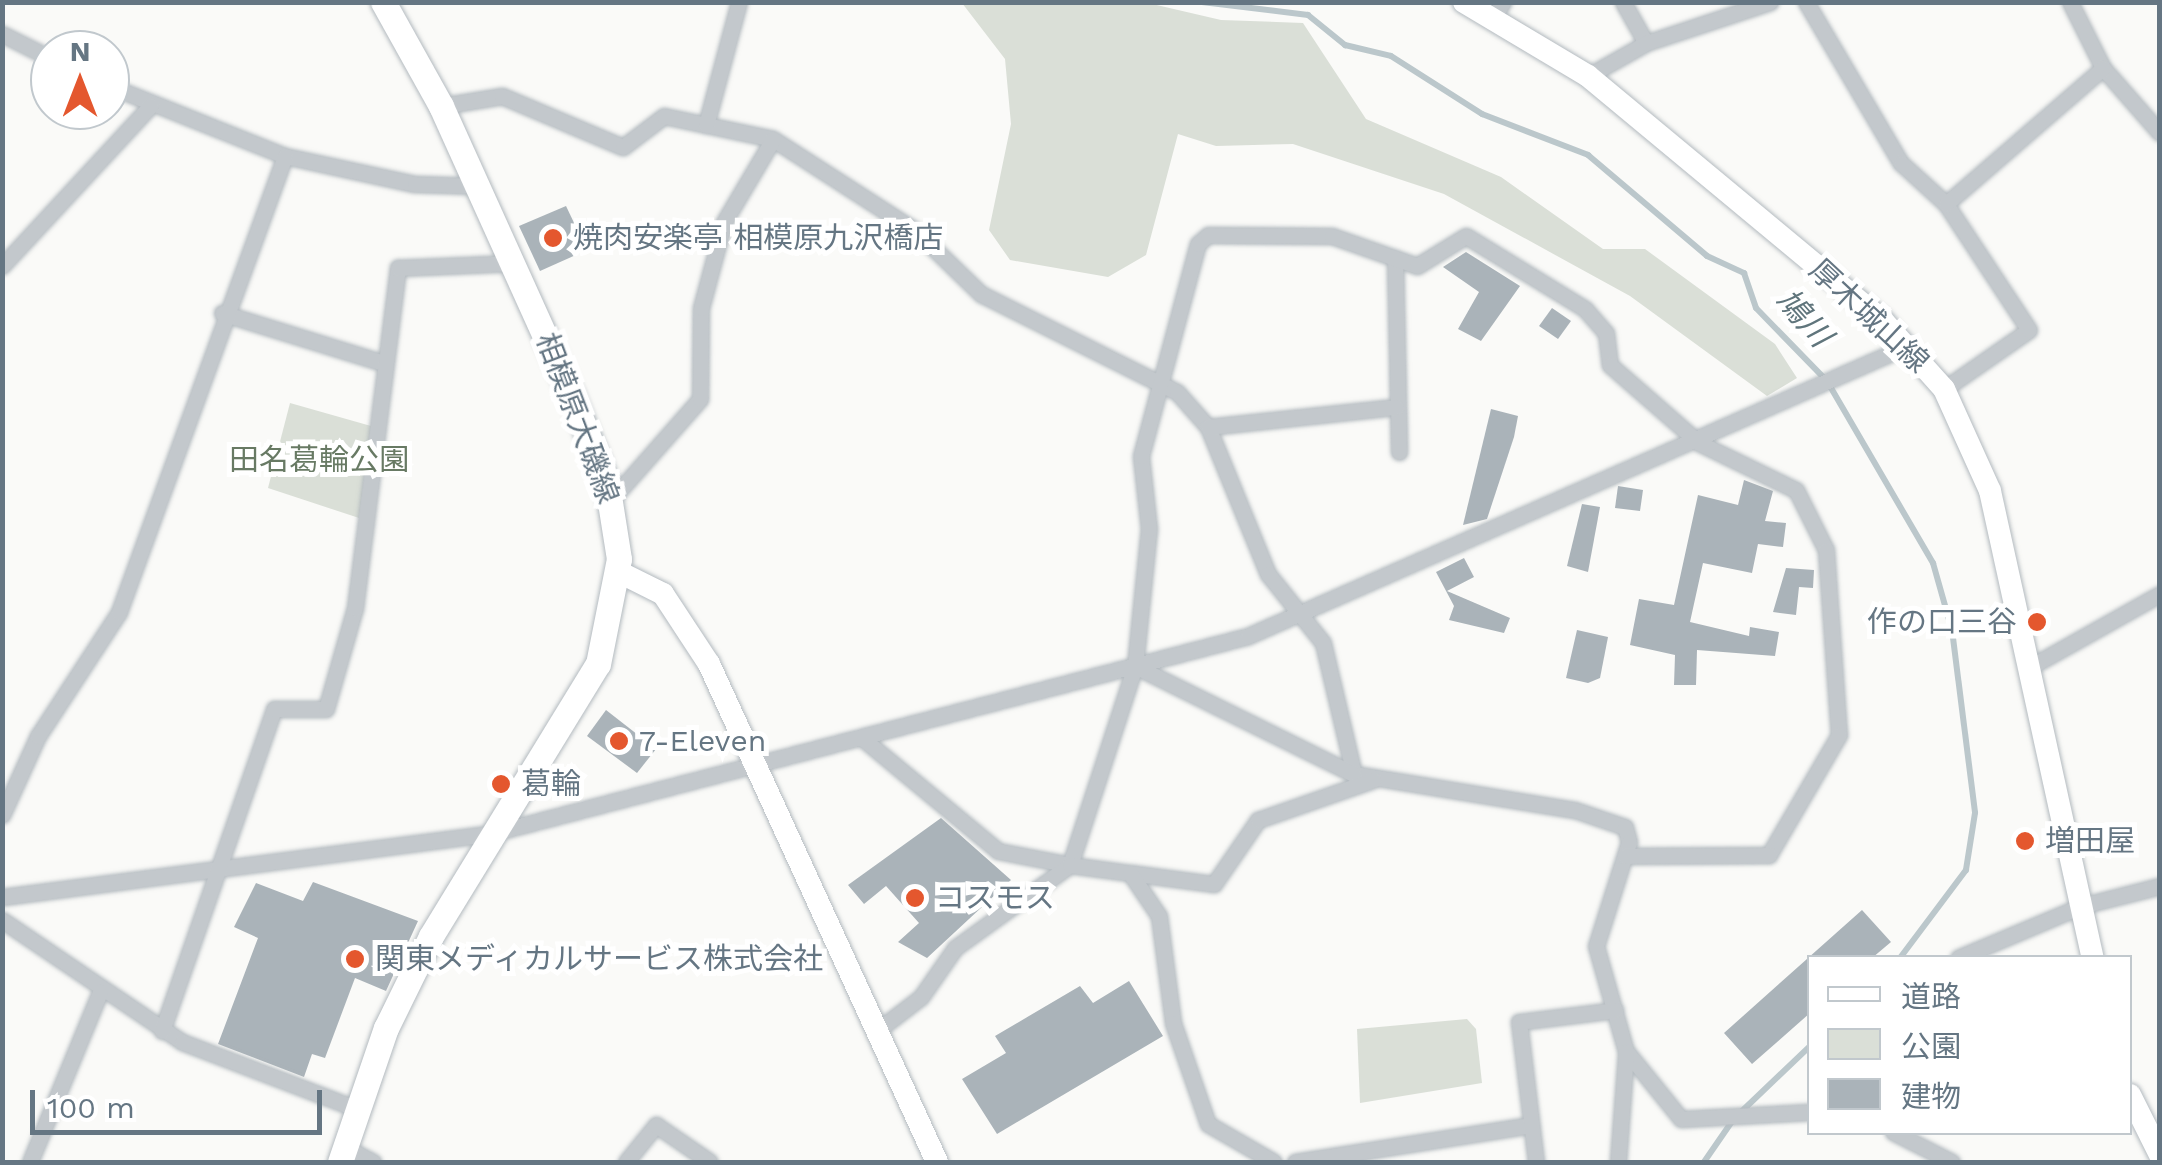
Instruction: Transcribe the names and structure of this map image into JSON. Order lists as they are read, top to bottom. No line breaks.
{"streets":{"main road":["厚木城山線","相模原大磯線"]},"water":["鳩川"],"parks":["田名葛輪公園"],"places":["焼肉安楽亭 相模原九沢橋店","作の口三谷","7-Eleven","葛輪","増田屋","コスモス","関東メディカルサービス株式会社"],"legend":["道路","公園","建物"],"scale_bar":"100 m","north":"top"}
